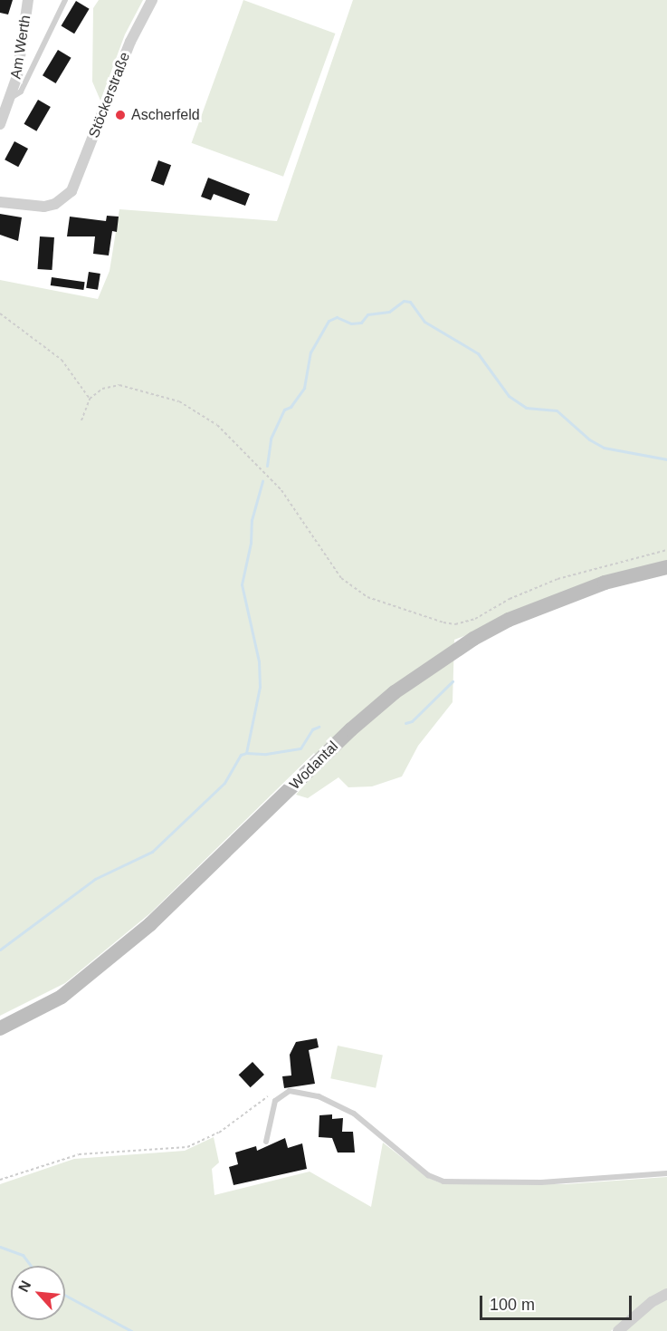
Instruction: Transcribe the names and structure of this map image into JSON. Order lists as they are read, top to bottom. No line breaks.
{"streets":{"main road":["Wodantal"],"street":["Am Werth","Stöckerstraße"]},"places":["Ascherfeld"],"scale_bar":"100 m","north":"top left"}
